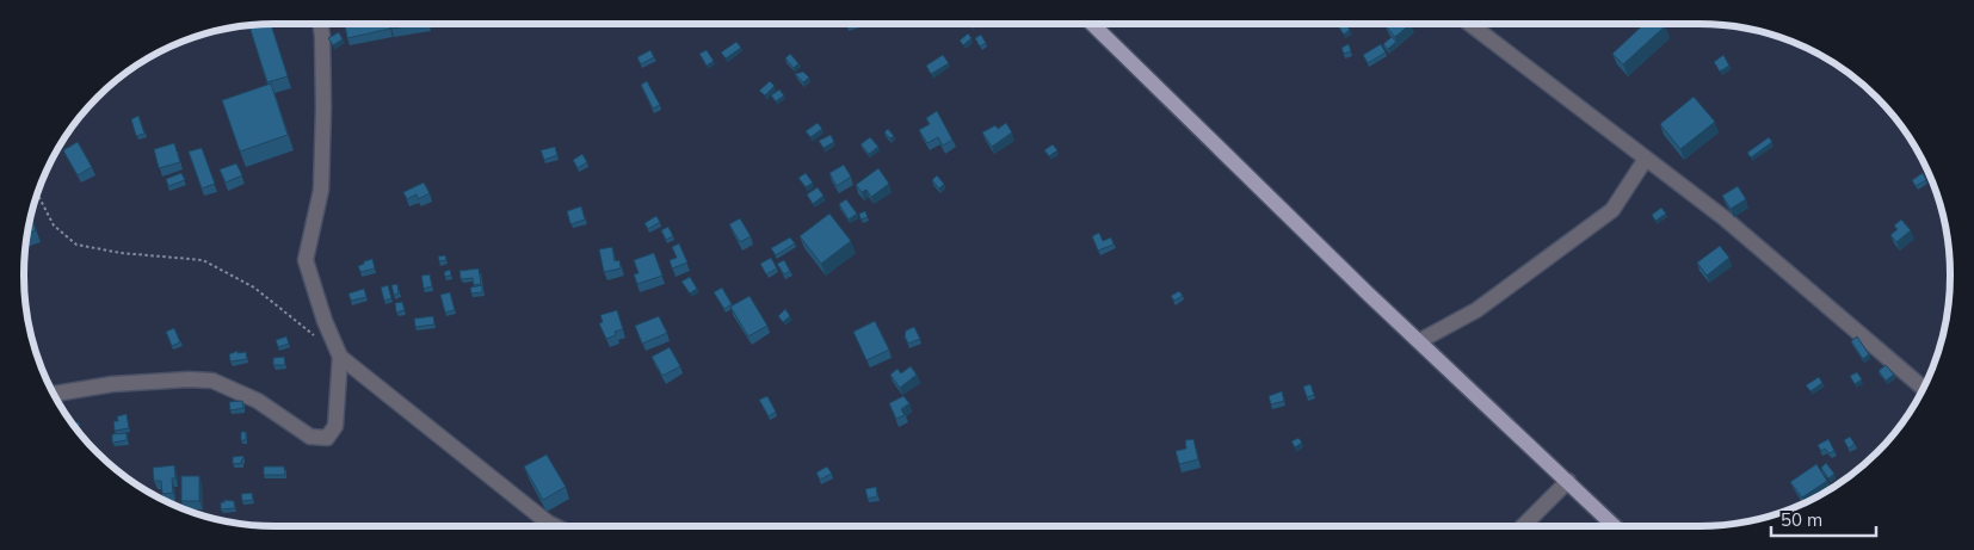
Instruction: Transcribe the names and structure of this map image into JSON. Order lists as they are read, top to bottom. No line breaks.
{"scale_bar":"50 m"}
